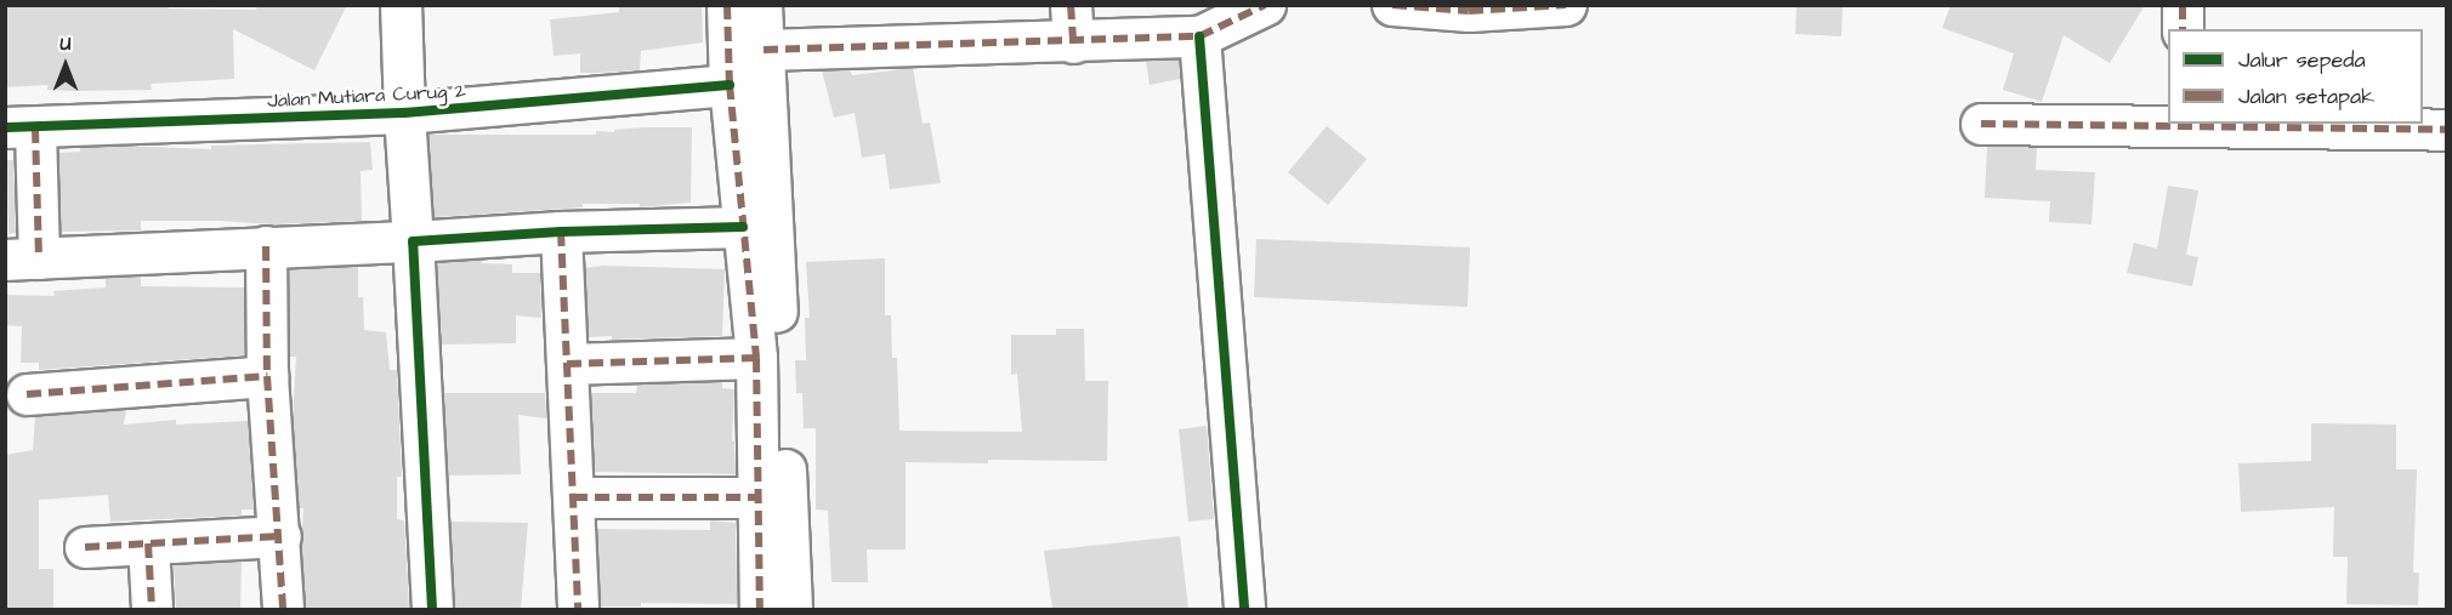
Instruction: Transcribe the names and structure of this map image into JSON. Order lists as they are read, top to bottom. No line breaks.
{"streets":{"street":["Jalan Mutiara Curug 2"]},"legend":["Jalur sepeda","Jalan setapak"],"north":"top"}
